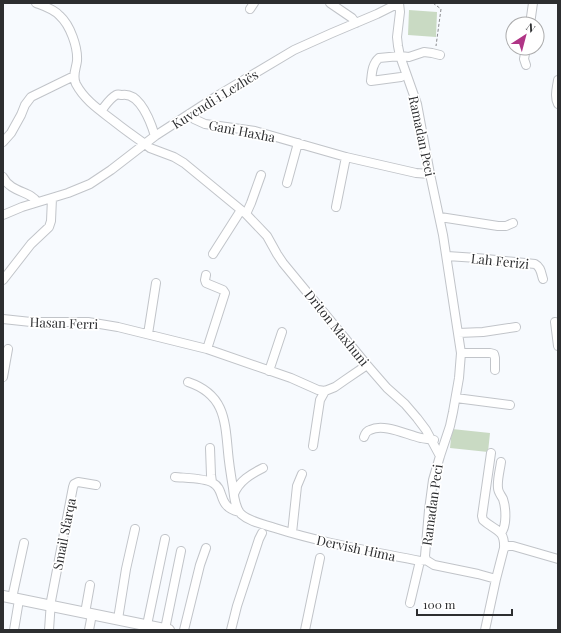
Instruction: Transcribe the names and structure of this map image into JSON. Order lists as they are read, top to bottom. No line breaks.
{"streets":{"street":["Kuvendi i Lezhës","Gani Haxha","Ramadan Peci","Lah Ferizi","Hasan Ferri","Driton Maxhuni","Smail Sfarqa","Dervish Hima"]},"crossings":[["Kuvendi i Lezhës","Gani Haxha"],["Kuvendi i Lezhës","Ramadan Peci"],["Kuvendi i Lezhës","Driton Maxhuni"],["Gani Haxha","Ramadan Peci"],["Ramadan Peci","Lah Ferizi"],["Ramadan Peci","Driton Maxhuni"],["Ramadan Peci","Dervish Hima"]],"scale_bar":"100 m","north":"top right"}
